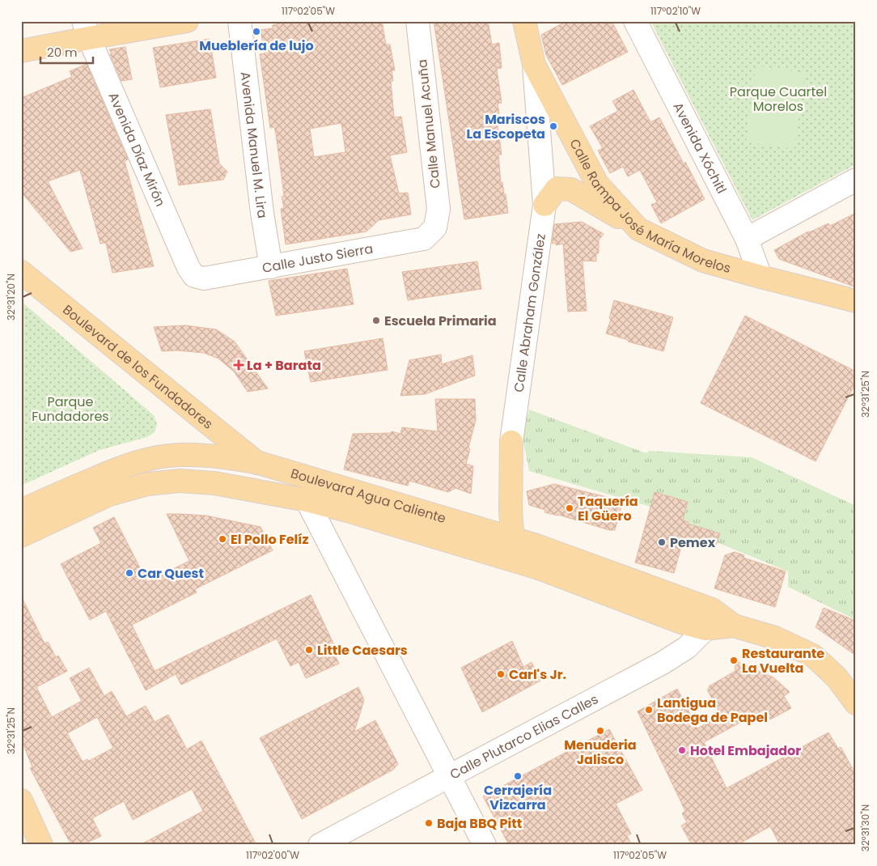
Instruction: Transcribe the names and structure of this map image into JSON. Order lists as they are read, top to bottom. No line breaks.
{"streets":{"main road":["Calle Rampa José María Morelos","Calle Abraham González","Boulevard de los Fundadores","Boulevard Agua Caliente"],"street":["Calle Manuel Acuña","Avenida Manuel M. Lira","Avenida Xóchitl","Avenida Díaz Mirón","Calle Justo Sierra","Calle Plutarco Elias Calles"]},"crossings":[["Calle Manuel Acuña","Calle Justo Sierra"],["Avenida Manuel M. Lira","Calle Justo Sierra"],["Avenida Xóchitl","Calle Rampa José María Morelos"],["Avenida Díaz Mirón","Calle Justo Sierra"],["Calle Rampa José María Morelos","Calle Abraham González"],["Calle Abraham González","Boulevard Agua Caliente"],["Boulevard de los Fundadores","Boulevard Agua Caliente"],["Boulevard Agua Caliente","Calle Plutarco Elias Calles"]],"parks":["Parque Cuartel Morelos","Parque Fundadores"],"places":{"other":["Mueblería de lujo","Mariscos La Escopeta","Escuela Primaria","Taquería El Güero","El Pollo Felíz","Pemex","Car Quest","Little Caesars","Restaurante La Vuelta","Carl's Jr.","Lantigua Bodega de Papel","Menuderia Jalisco","Hotel Embajador","Cerrajería Vizcarra","Baja BBQ Pitt"],"health":["La + Barata"]},"scale_bar":"20 m","coordinates":["117°02'05\"W","117°02'10\"W","32°31'20\"N","32°31'25\"N","32°31'30\"N","117°02'00\"W"]}
